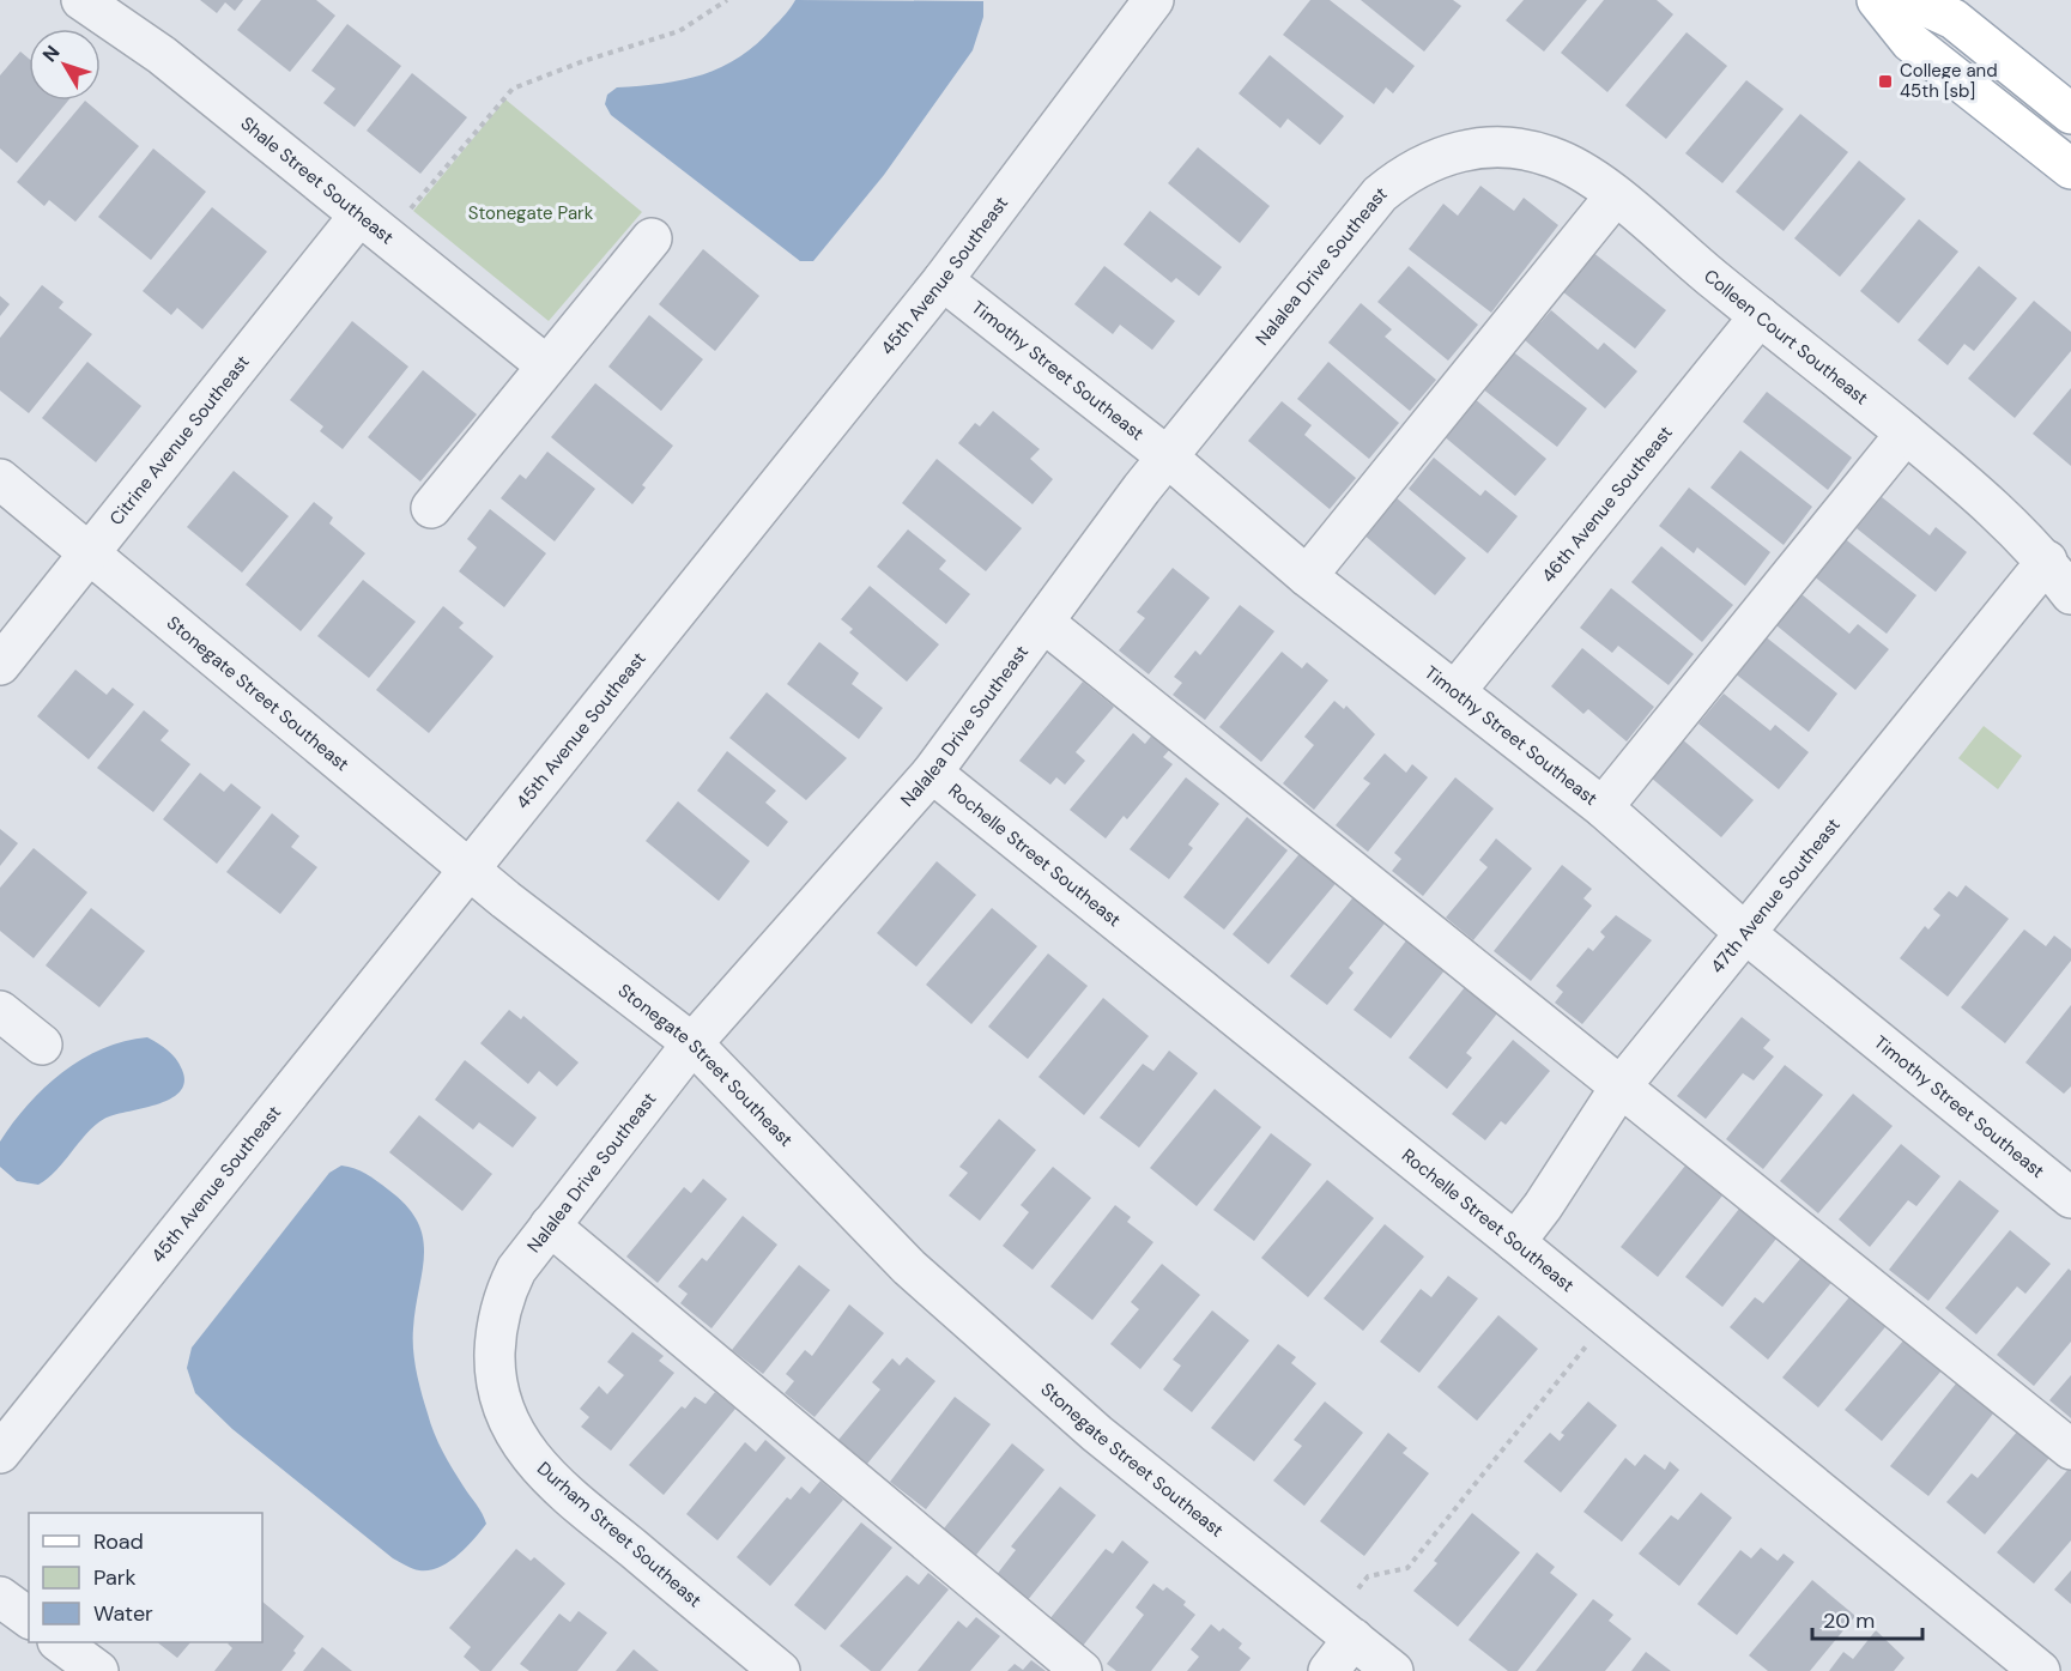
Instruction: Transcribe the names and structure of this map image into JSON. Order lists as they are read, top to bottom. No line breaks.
{"streets":{"street":["Shale Street Southeast","Nalalea Drive Southeast","45th Avenue Southeast","Colleen Court Southeast","Timothy Street Southeast","Citrine Avenue Southeast","46th Avenue Southeast","Stonegate Street Southeast","Rochelle Street Southeast","47th Avenue Southeast","Durham Street Southeast"]},"crossings":[["Shale Street Southeast","Citrine Avenue Southeast"],["Nalalea Drive Southeast","Colleen Court Southeast"],["Nalalea Drive Southeast","Timothy Street Southeast"],["Nalalea Drive Southeast","Stonegate Street Southeast"],["Nalalea Drive Southeast","Rochelle Street Southeast"],["Nalalea Drive Southeast","Durham Street Southeast"],["45th Avenue Southeast","Timothy Street Southeast"],["45th Avenue Southeast","Stonegate Street Southeast"],["Colleen Court Southeast","46th Avenue Southeast"],["Colleen Court Southeast","47th Avenue Southeast"],["Timothy Street Southeast","46th Avenue Southeast"],["Timothy Street Southeast","47th Avenue Southeast"],["Citrine Avenue Southeast","Stonegate Street Southeast"],["Rochelle Street Southeast","47th Avenue Southeast"]],"parks":["Stonegate Park"],"places":{"transit":["College and 45th [sb]"]},"legend":["Road","Park","Water"],"scale_bar":"20 m","north":"top left"}
